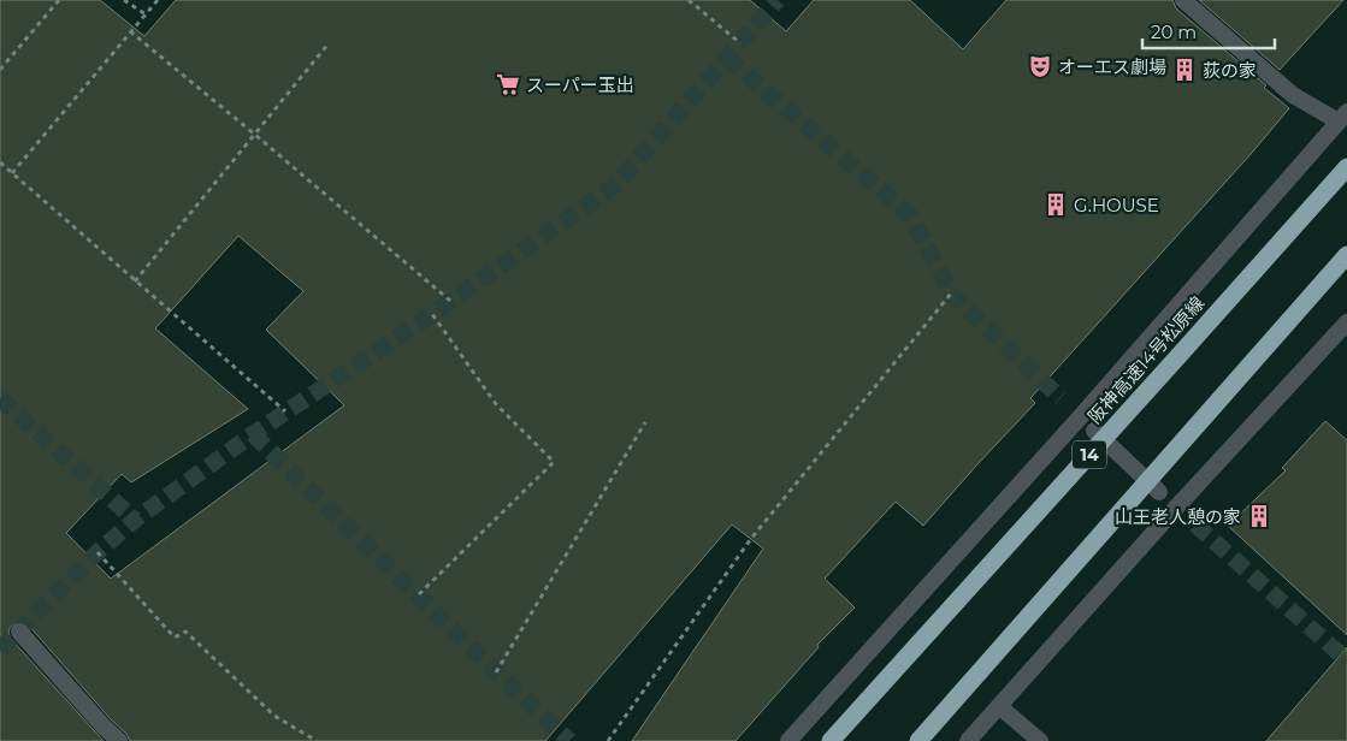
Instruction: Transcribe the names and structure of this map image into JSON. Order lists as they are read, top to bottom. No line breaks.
{"streets":{"highway":["阪神高速14号松原線","14"]},"places":{"theatre":["オーエス劇場"],"building":["荻の家","G.HOUSE","山王老人憩の家"],"supermarket":["スーパー玉出"]},"scale_bar":"20 m"}
